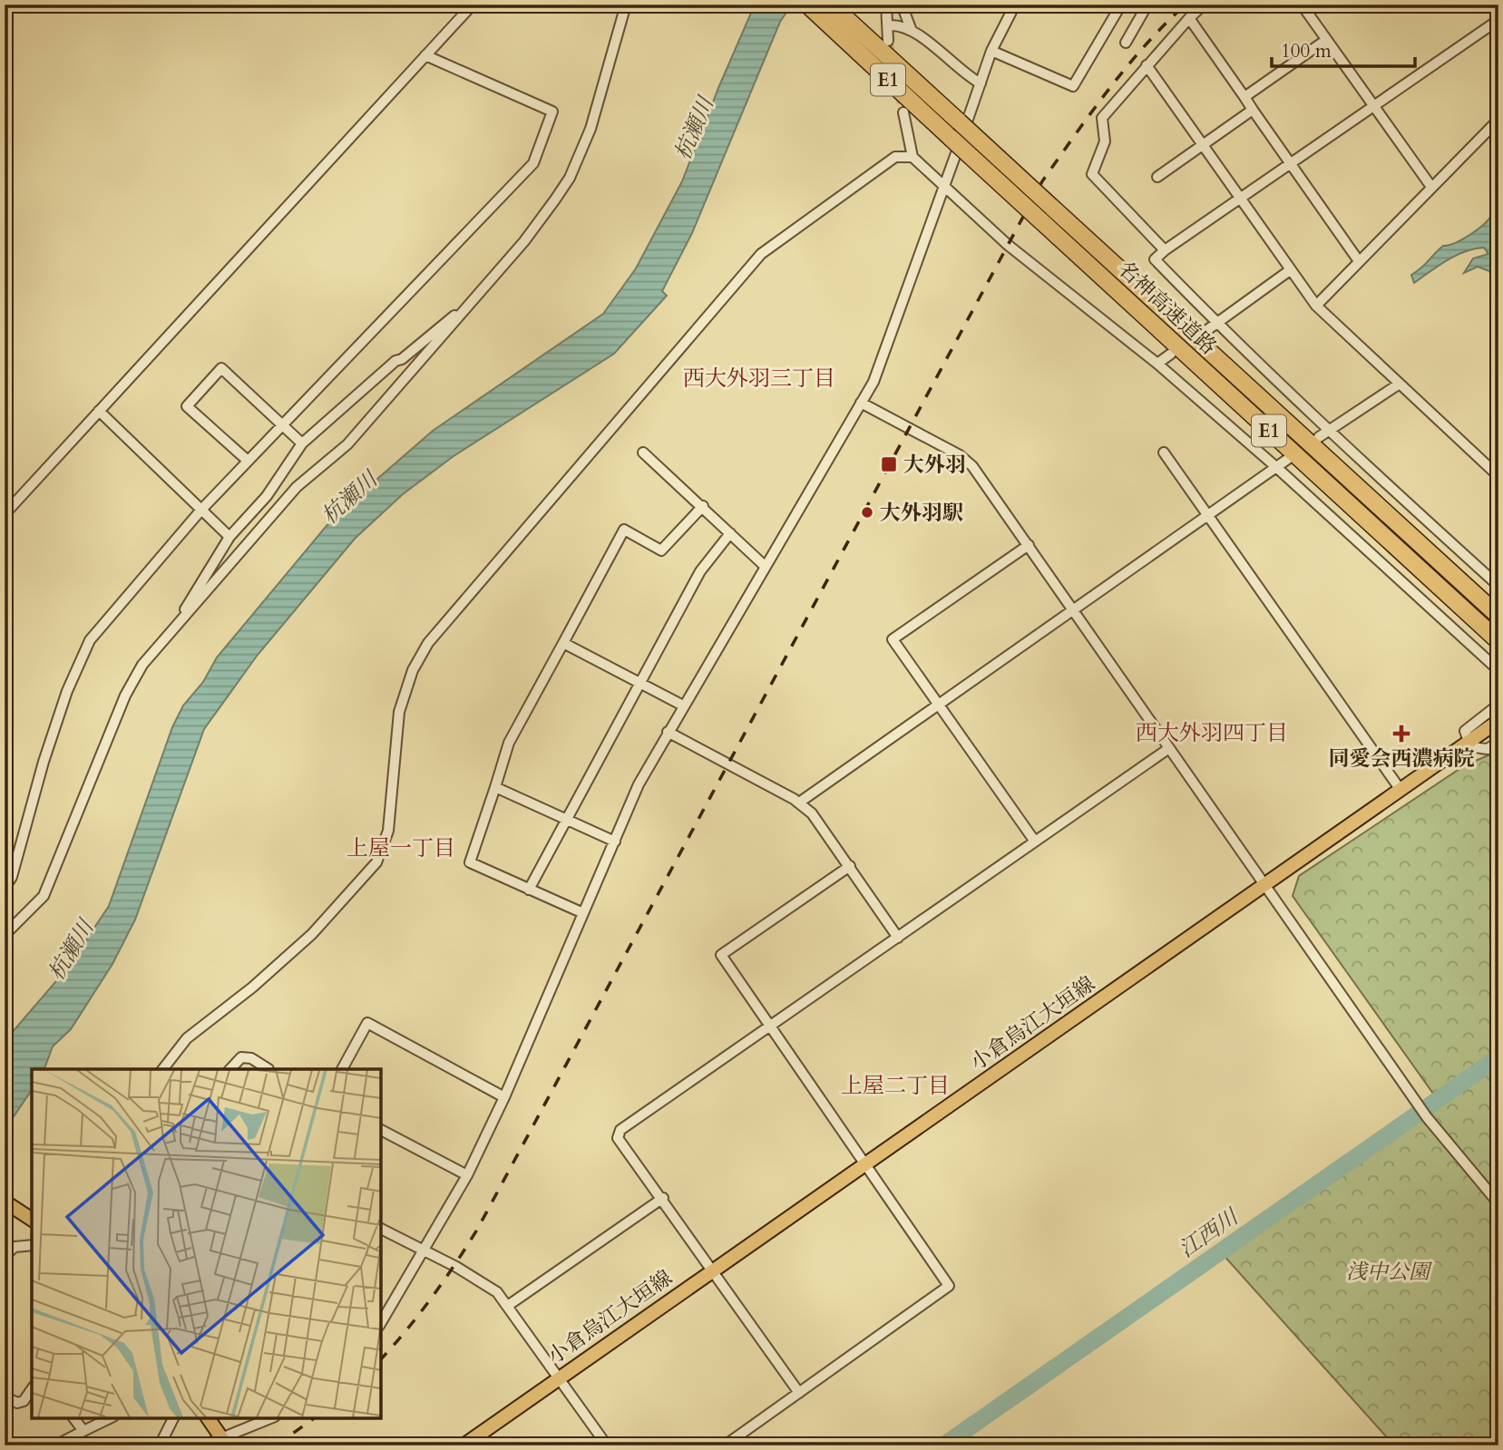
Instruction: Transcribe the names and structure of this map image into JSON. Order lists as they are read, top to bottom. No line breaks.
{"streets":{"highway":["E1","名神高速道路"],"main road":["小倉烏江大垣線"]},"districts":["西大外羽三丁目","西大外羽四丁目","上屋一丁目","上屋二丁目"],"water":["杭瀬川","江西川"],"parks":["浅中公園"],"places":{"transit":["大外羽"],"other":["大外羽駅"],"health":["同愛会西濃病院"]},"scale_bar":"100 m"}
